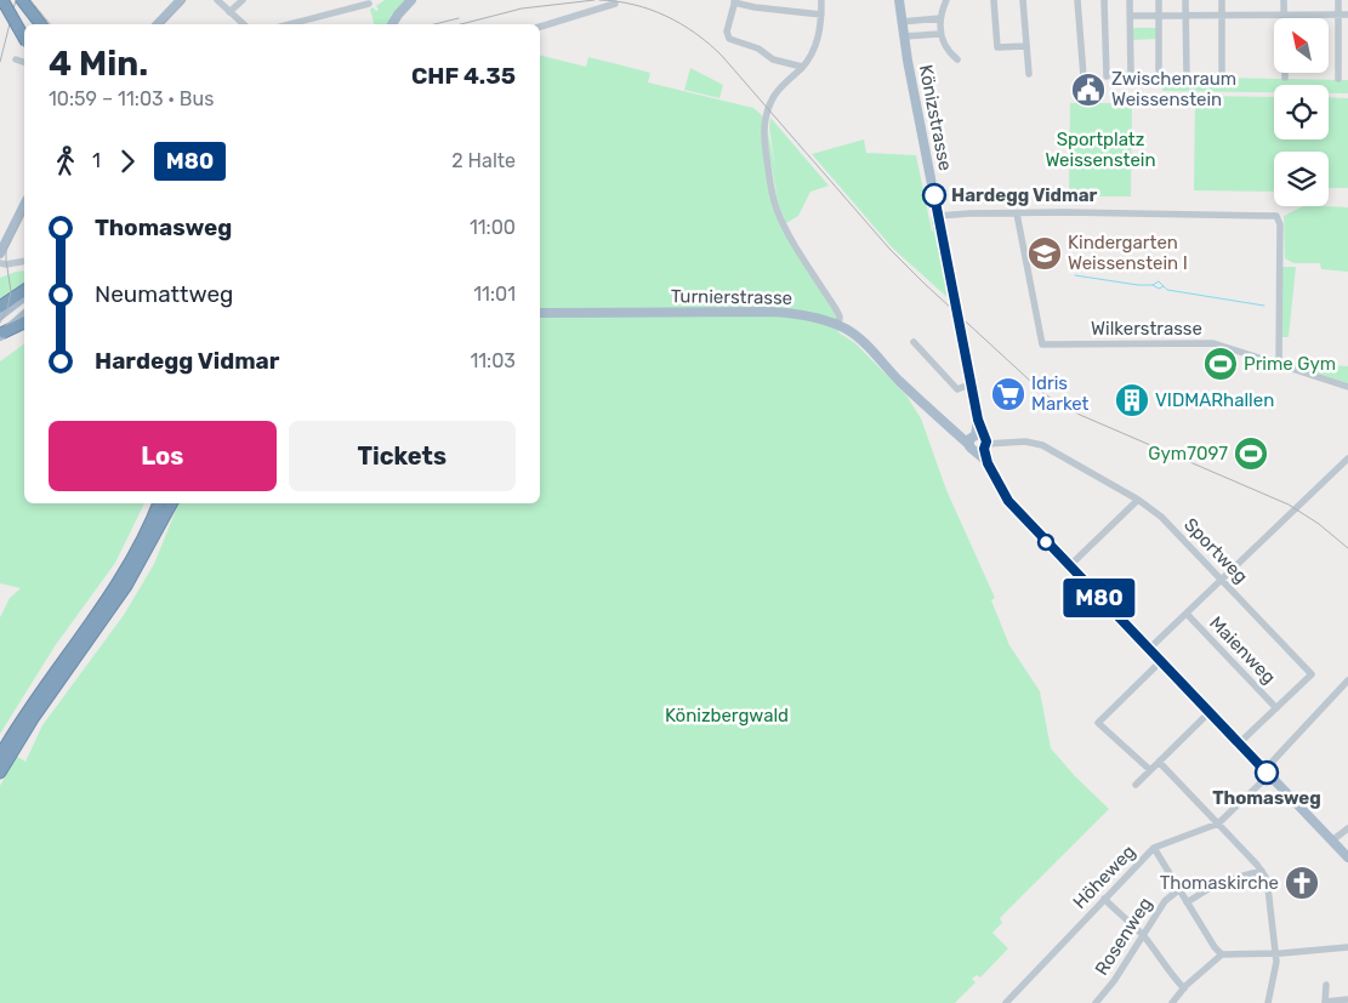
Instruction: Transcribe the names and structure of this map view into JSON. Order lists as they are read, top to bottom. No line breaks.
{"streets":{"main road":["Könizstrasse","Turnierstrasse"],"street":["Wilkerstrasse","Sportweg","Maienweg","Höheweg","Rosenweg"]},"crossings":[["Könizstrasse","Turnierstrasse"],["Könizstrasse","Sportweg"],["Könizstrasse","Höheweg"],["Turnierstrasse","Sportweg"],["Sportweg","Maienweg"]],"parks":["Sportplatz Weissenstein","Könizbergwald"],"places":{"public building":["Zwischenraum Weissenstein"],"other":["Hardegg Vidmar","Thomasweg"],"school or university":["Kindergarten Weissenstein I"],"sports":["Prime Gym","Gym7097"],"supermarket":["Idris Market"],"building":["VIDMARhallen"],"church":["Thomaskirche"]},"lines":["bus line M80"],"north":"top left","page":{"on_map":"M80","heading":["4 Min.","10:59 – 11:03 · Bus","CHF 4.35"],"legs":["1","M80","2 Halte"],"list":[{"name":"Thomasweg","value":"11:00"},{"name":"Neumattweg","value":"11:01"},{"name":"Hardegg Vidmar","value":"11:03"}],"buttons":["Los","Tickets"]}}
